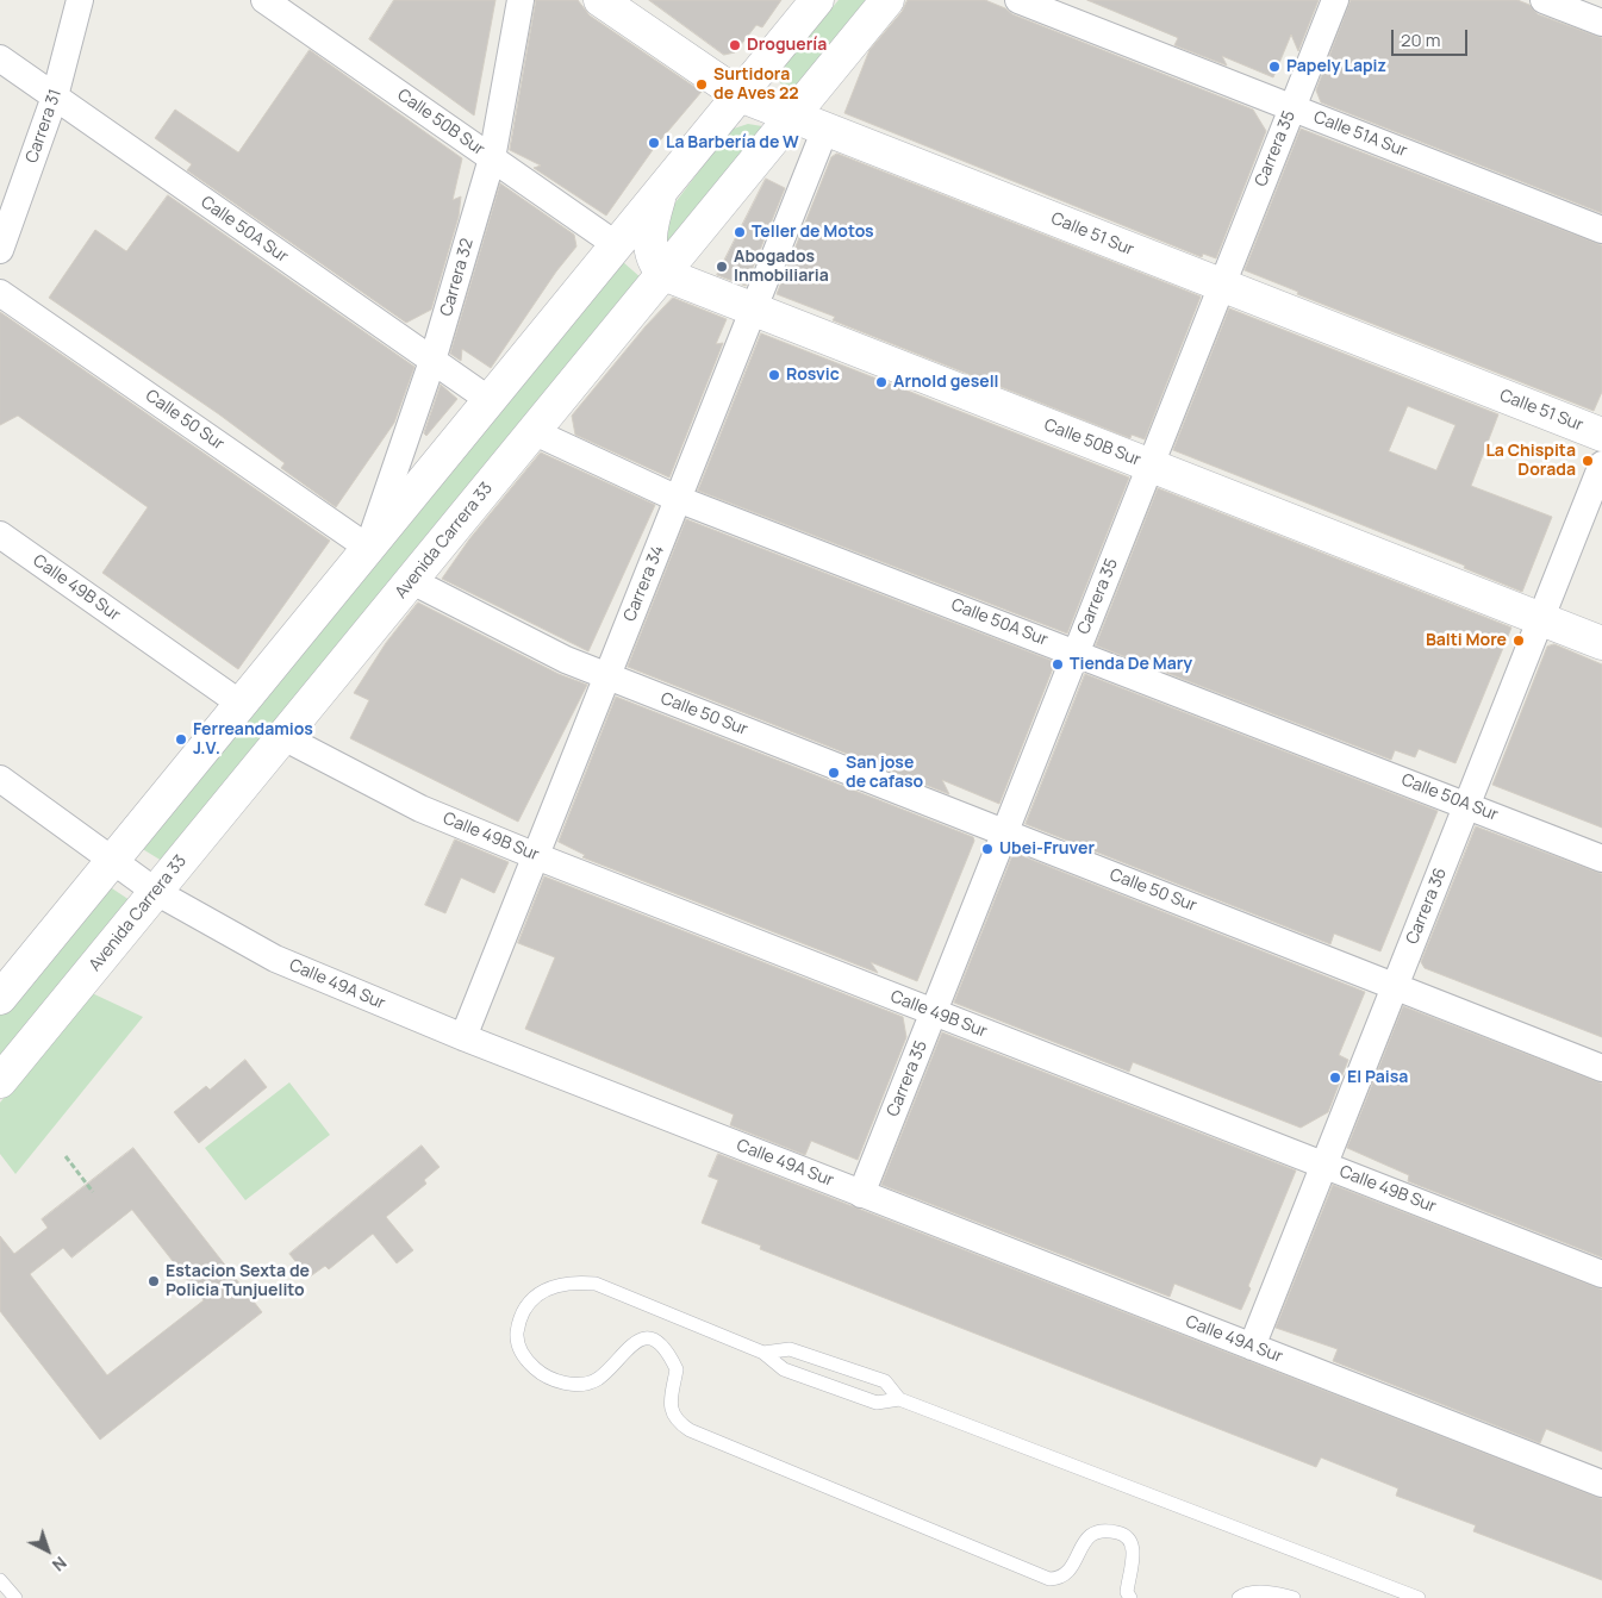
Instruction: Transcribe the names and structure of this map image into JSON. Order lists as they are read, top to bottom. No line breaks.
{"streets":{"main road":["Calle 50B Sur","Calle 51 Sur","Avenida Carrera 33"],"street":["Carrera 31","Calle 51A Sur","Carrera 35","Calle 50A Sur","Carrera 32","Calle 50 Sur","Carrera 34","Calle 49B Sur","Carrera 36","Calle 49A Sur"]},"crossings":[["Calle 50B Sur","Carrera 35"],["Calle 50B Sur","Carrera 32"],["Calle 50B Sur","Avenida Carrera 33"],["Calle 50B Sur","Carrera 34"],["Calle 50B Sur","Carrera 36"],["Carrera 31","Calle 50A Sur"],["Calle 51A Sur","Carrera 35"],["Carrera 35","Calle 50A Sur"],["Carrera 35","Calle 51 Sur"],["Carrera 35","Calle 50 Sur"],["Carrera 35","Calle 49B Sur"],["Carrera 35","Calle 49A Sur"],["Calle 50A Sur","Carrera 32"],["Calle 50A Sur","Avenida Carrera 33"],["Calle 50A Sur","Carrera 34"],["Calle 50A Sur","Carrera 36"],["Calle 51 Sur","Avenida Carrera 33"],["Calle 51 Sur","Carrera 34"],["Carrera 32","Calle 50 Sur"],["Calle 50 Sur","Avenida Carrera 33"],["Calle 50 Sur","Carrera 34"],["Calle 50 Sur","Carrera 36"],["Avenida Carrera 33","Calle 49B Sur"],["Avenida Carrera 33","Calle 49A Sur"],["Carrera 34","Calle 49B Sur"],["Carrera 34","Calle 49A Sur"],["Calle 49B Sur","Carrera 36"],["Carrera 36","Calle 49A Sur"]],"places":["Droguería","Papely Lapiz","Surtidora de Aves 22","La Barbería de W","Teller de Motos","Abogados Inmobiliaria","Rosvic","Arnold gesell","La Chispita Dorada","Balti More","Tienda De Mary","Ferreandamios J.V.","San jose de cafaso","Ubei-Fruver","El Paisa","Estacion Sexta de Policia Tunjuelito"],"scale_bar":"20 m","north":"bottom right"}
